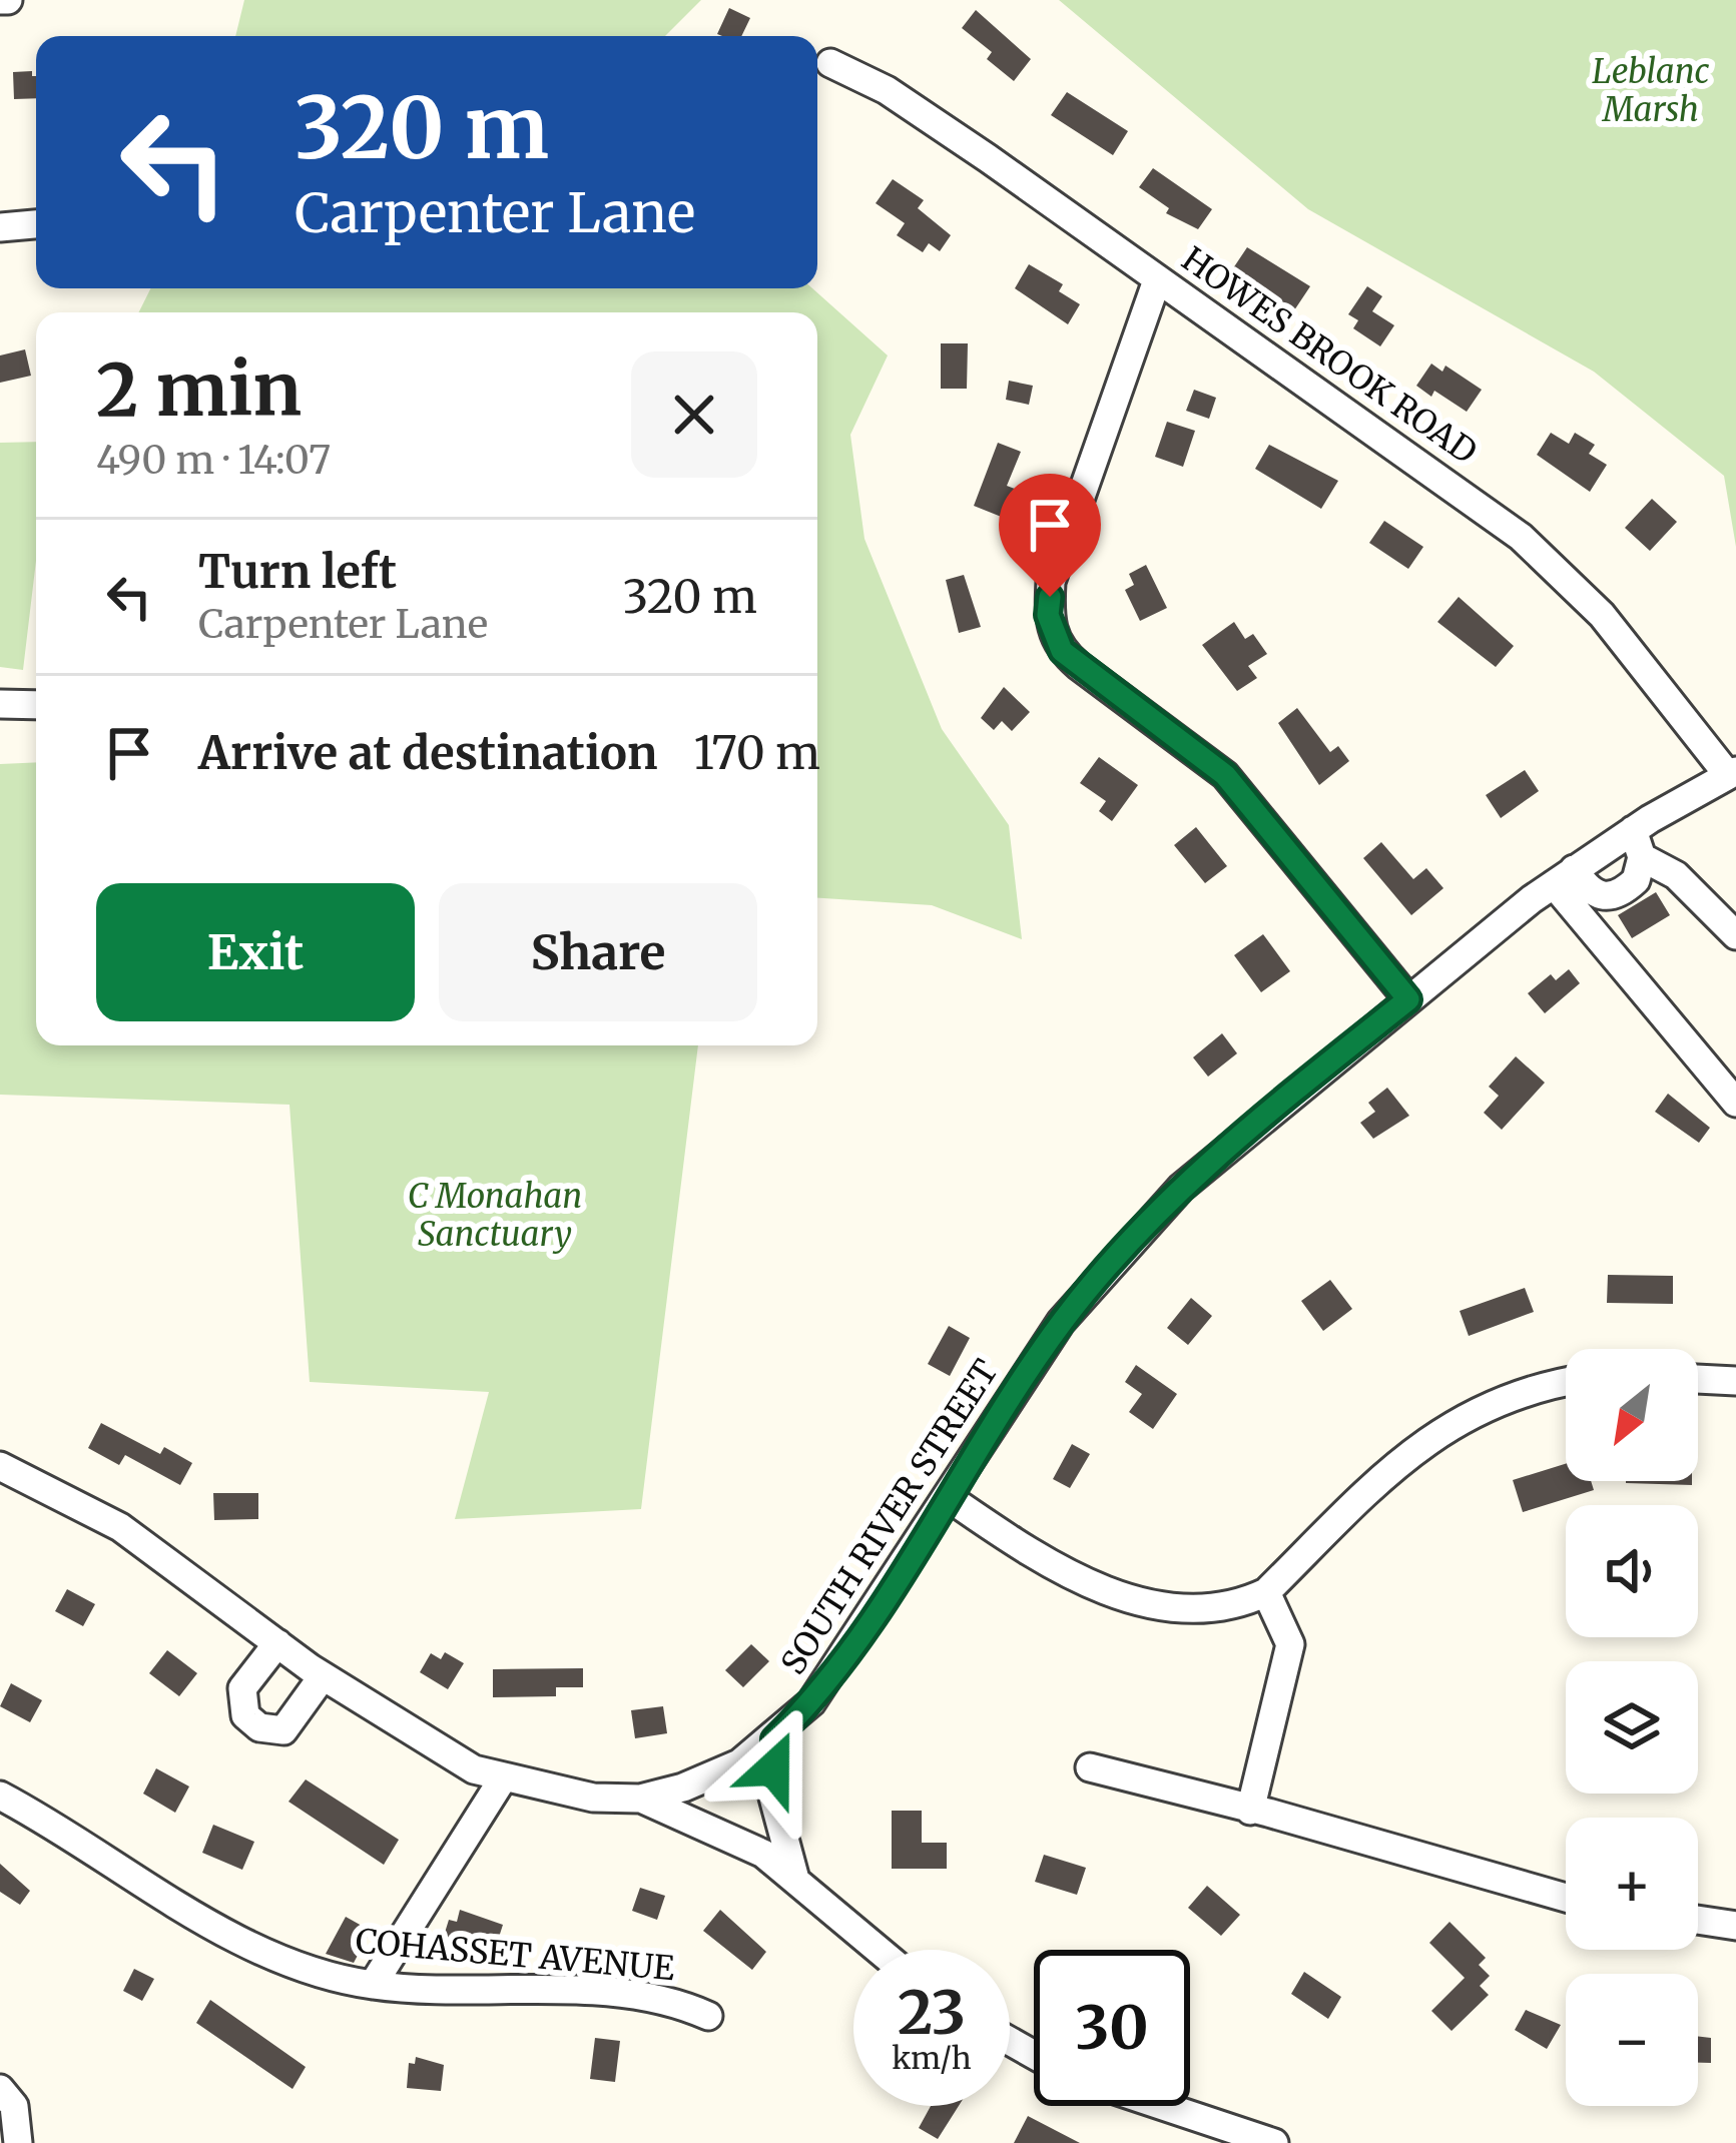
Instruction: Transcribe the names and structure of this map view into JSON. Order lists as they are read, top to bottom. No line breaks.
{"streets":{"street":["HOWES BROOK ROAD","SOUTH RIVER STREET","COHASSET AVENUE"]},"crossings":[["HOWES BROOK ROAD","SOUTH RIVER STREET"]],"parks":["Leblanc Marsh","C Monahan Sanctuary"],"north":"bottom left","page":{"turn":["320 m","Carpenter Lane"],"heading":["2 min","490 m · 14:07"],"list":[{"name":"Turn left","note":"Carpenter Lane","value":"320 m"},{"name":"Arrive at destination","value":"170 m"}],"buttons":["Exit","Share"],"map_buttons":["+","−"],"speed":"23 km/h","limit":"30"}}
